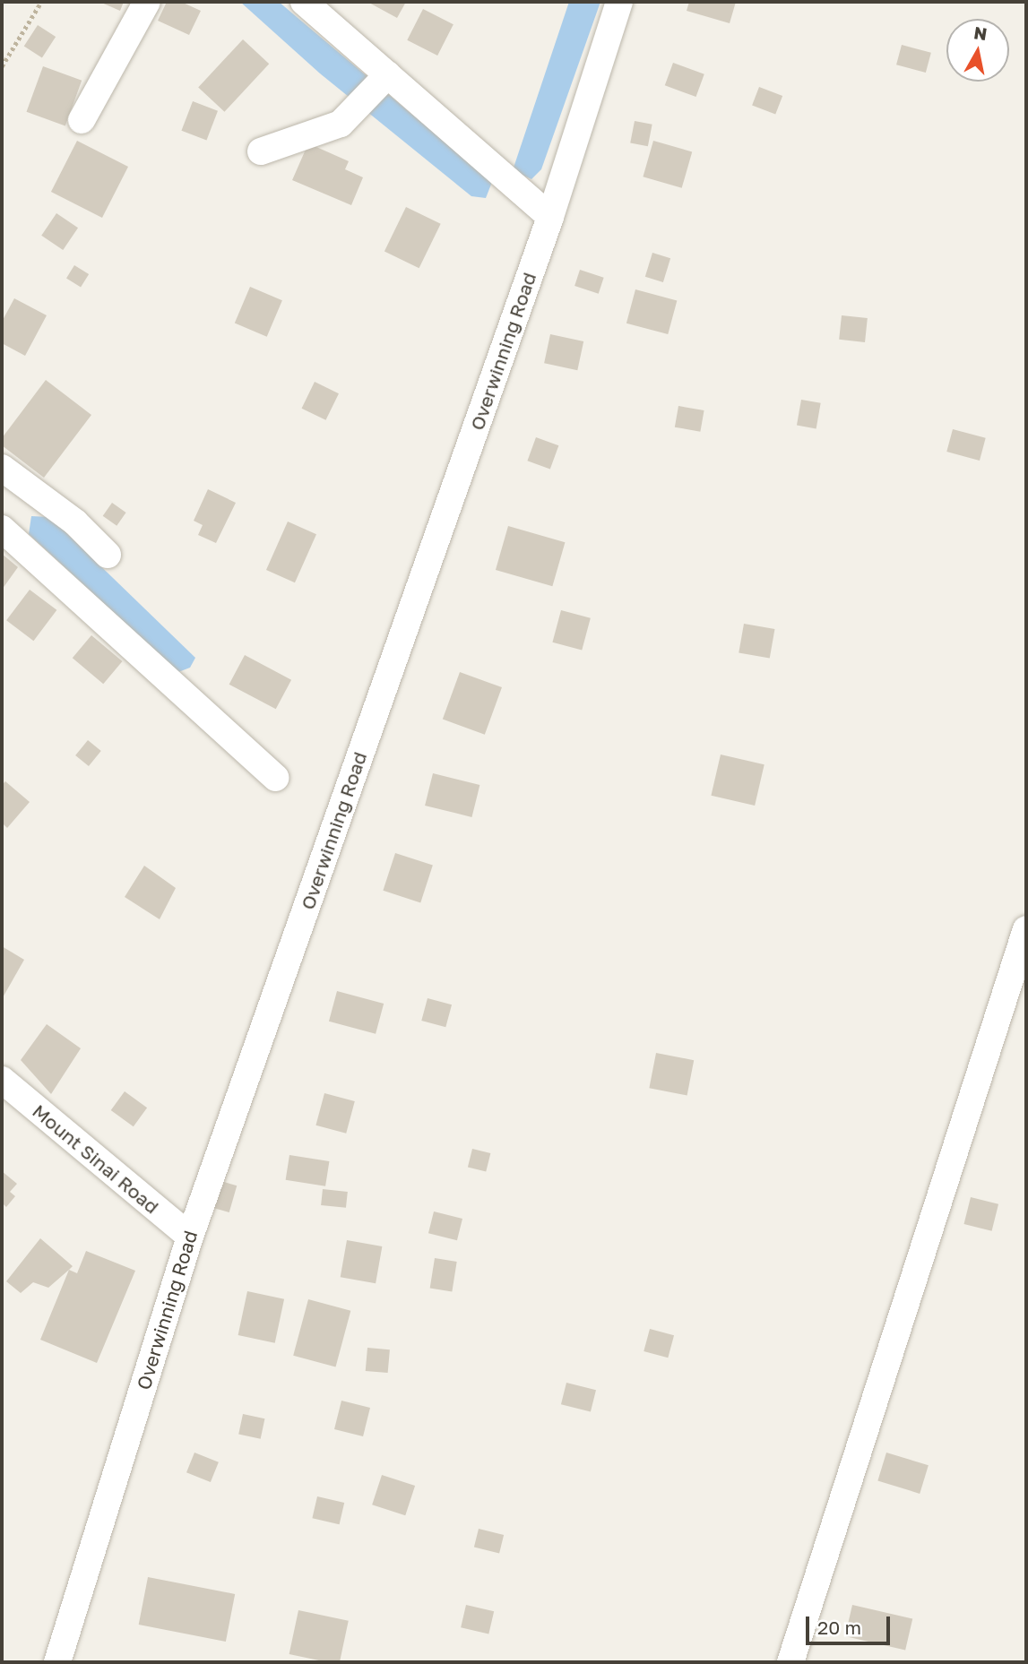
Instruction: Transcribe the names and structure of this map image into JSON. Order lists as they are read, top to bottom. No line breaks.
{"streets":{"street":["Overwinning Road","Mount Sinai Road"]},"crossings":[["Overwinning Road","Mount Sinai Road"]],"scale_bar":"20 m","north":"top"}
